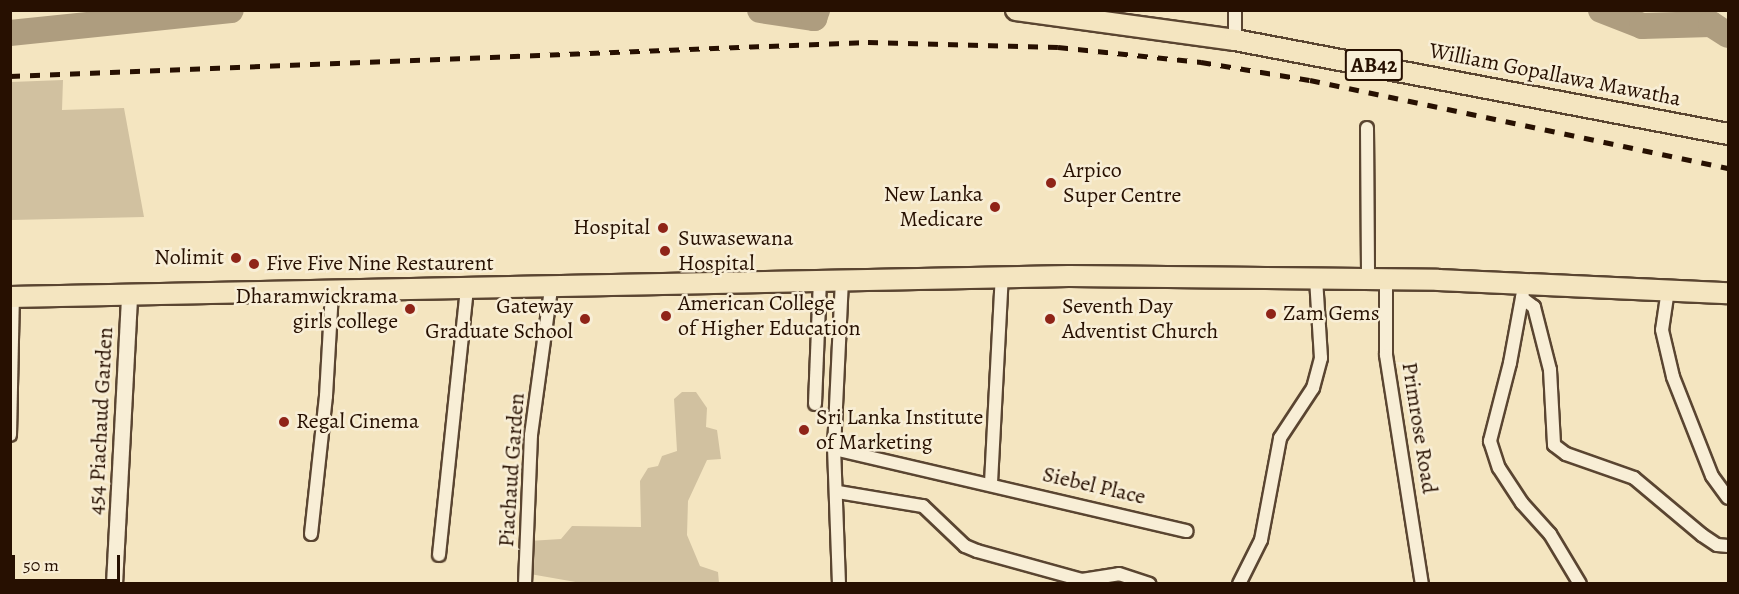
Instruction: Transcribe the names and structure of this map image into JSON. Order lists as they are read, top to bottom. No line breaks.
{"streets":{"main road":["AB42","William Gopallawa Mawatha"],"street":["454 Piachaud Garden","Primrose Road","Piachaud Garden","Siebel Place"]},"places":["Arpico Super Centre","New Lanka Medicare","Hospital","Suwasewana Hospital","Nolimit","Five Five Nine Restaurent","Dharamwickrama girls college","Zam Gems","American College of Higher Education","Gateway Graduate School","Seventh Day Adventist Church","Regal Cinema","Sri Lanka Institute of Marketing"],"scale_bar":"50 m"}
